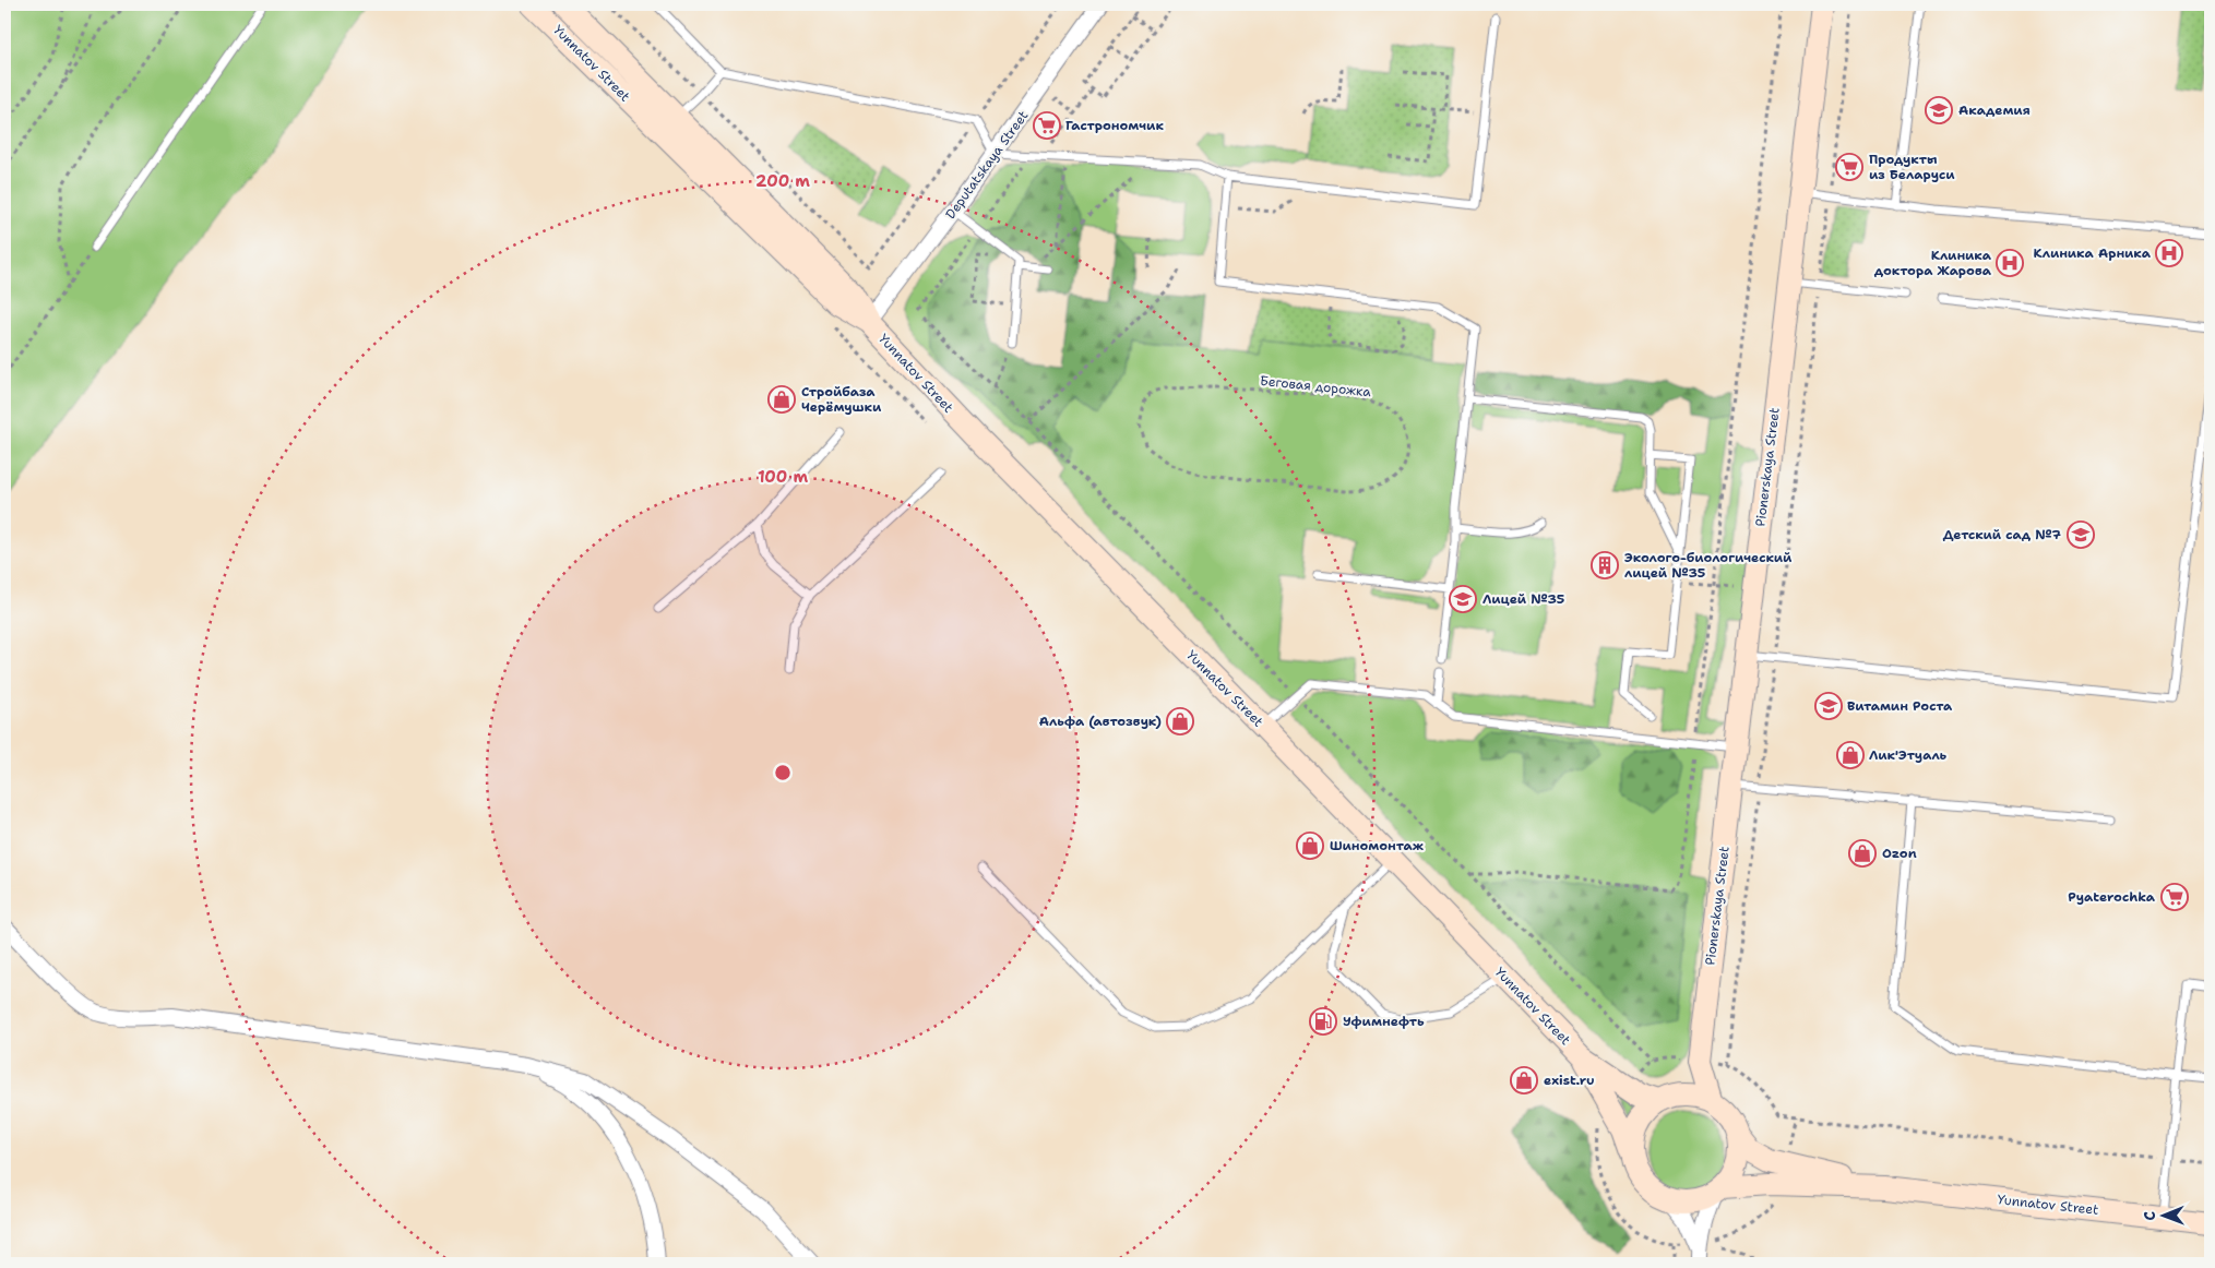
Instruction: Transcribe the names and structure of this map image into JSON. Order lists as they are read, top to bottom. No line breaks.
{"streets":{"main road":["Yunnatov Street","Pionerskaya Street"],"street":["Deputatskaya Street"],"path":["Беговая дорожка"]},"crossings":[["Yunnatov Street","Deputatskaya Street"],["Yunnatov Street","Pionerskaya Street"]],"places":{"school or university":["Академия","Детский сад №7","Лицей №35","Витамин Роста"],"supermarket":["Гастрономчик","Продукты из Беларуси","Pyaterochka"],"hospital":["Клиника Арника","Клиника доктора Жарова"],"shop":["Стройбаза Черёмушки","Альфа (автозвук)","Лик'Этуаль","Шиномонтаж","Ozon","exist.ru"],"building":["Эколого-биологический лицей №35"],"fuel station":["Уфимнефть"]},"north":"left","rings":["200 m","100 m"]}
